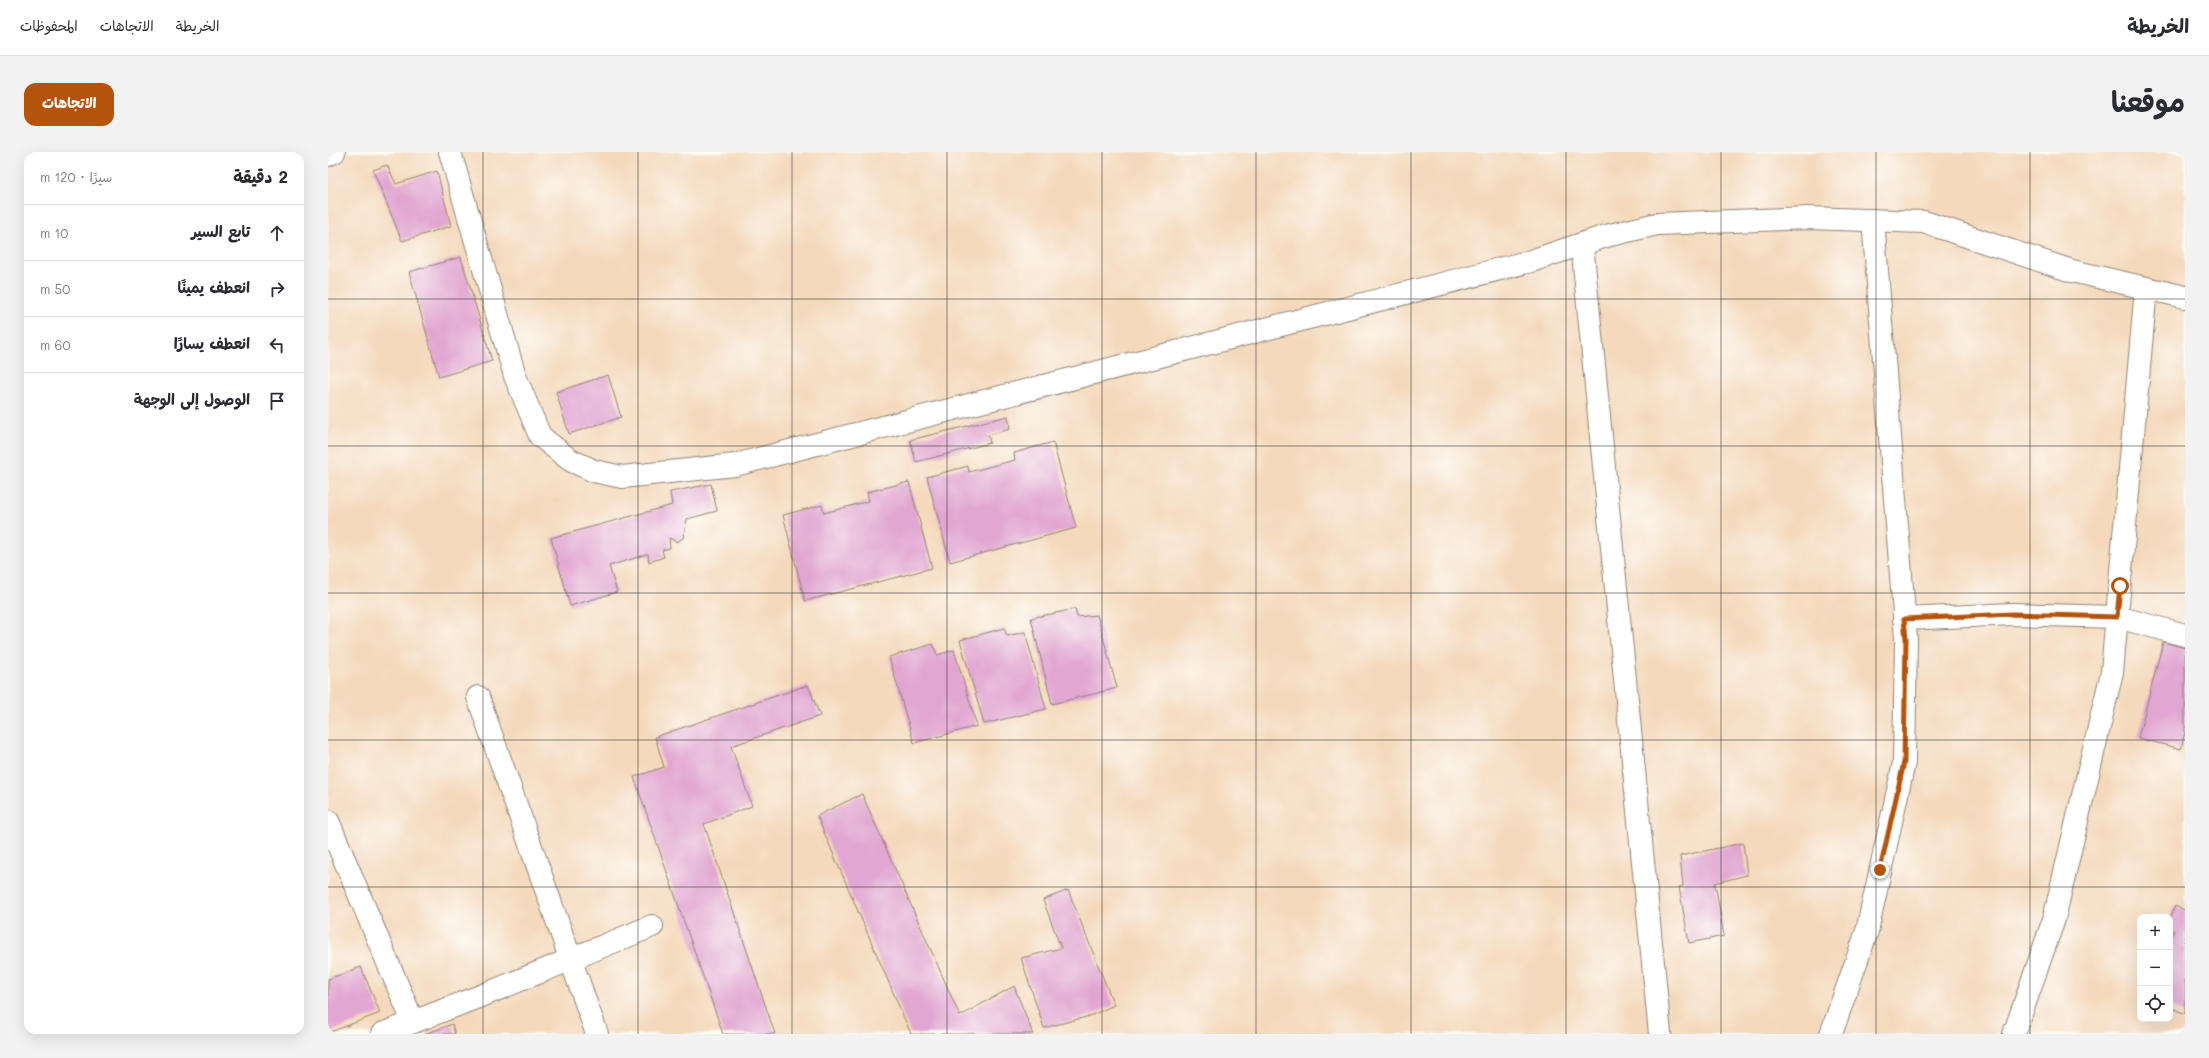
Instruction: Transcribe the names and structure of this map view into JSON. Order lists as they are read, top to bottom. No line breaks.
{"page":{"header":"الخريطة","nav":["الخريطة","الاتجاهات","المحفوظات"],"title":"موقعنا","buttons":"الاتجاهات","heading":["2 دقيقة","سيرًا · 120 m"],"list":[["تابع السير","10 m"],["انعطف يمينًا","50 m"],["انعطف يسارًا","60 m"],"الوصول إلى الوجهة"],"map_buttons":["+","−"]}}
